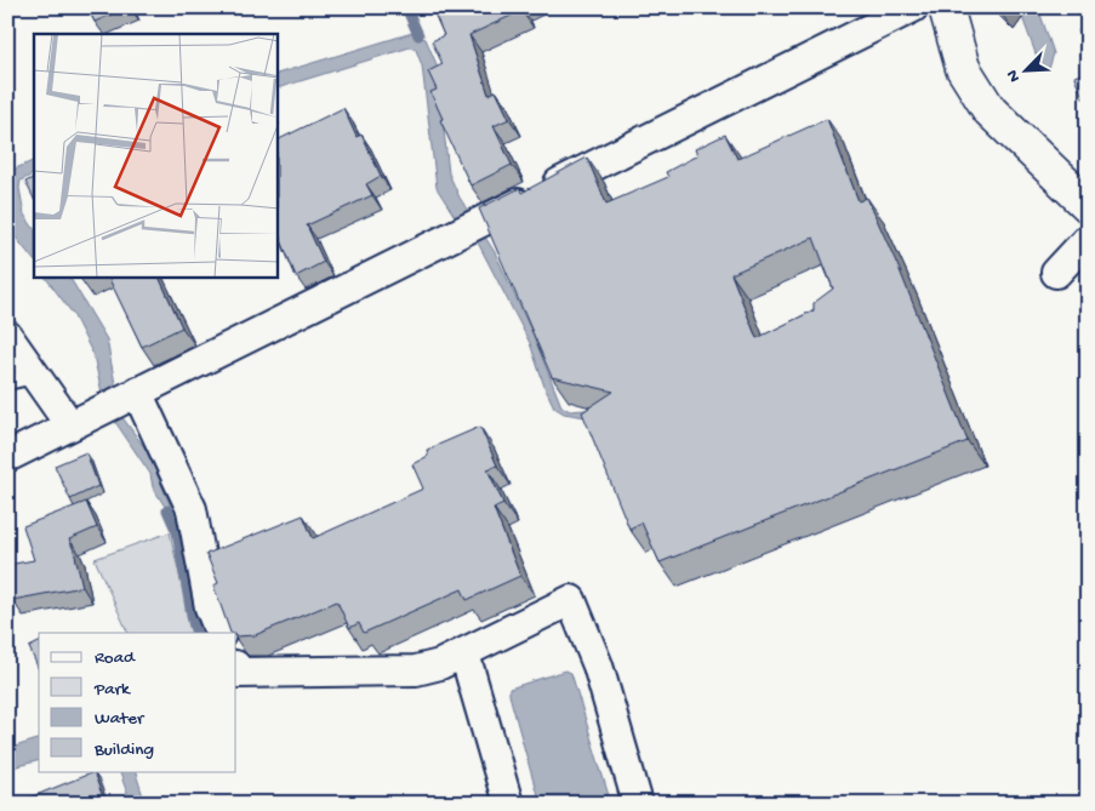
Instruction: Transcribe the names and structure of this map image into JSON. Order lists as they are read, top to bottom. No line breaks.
{"legend":["Road","Park","Water","Building"],"north":"bottom left"}
